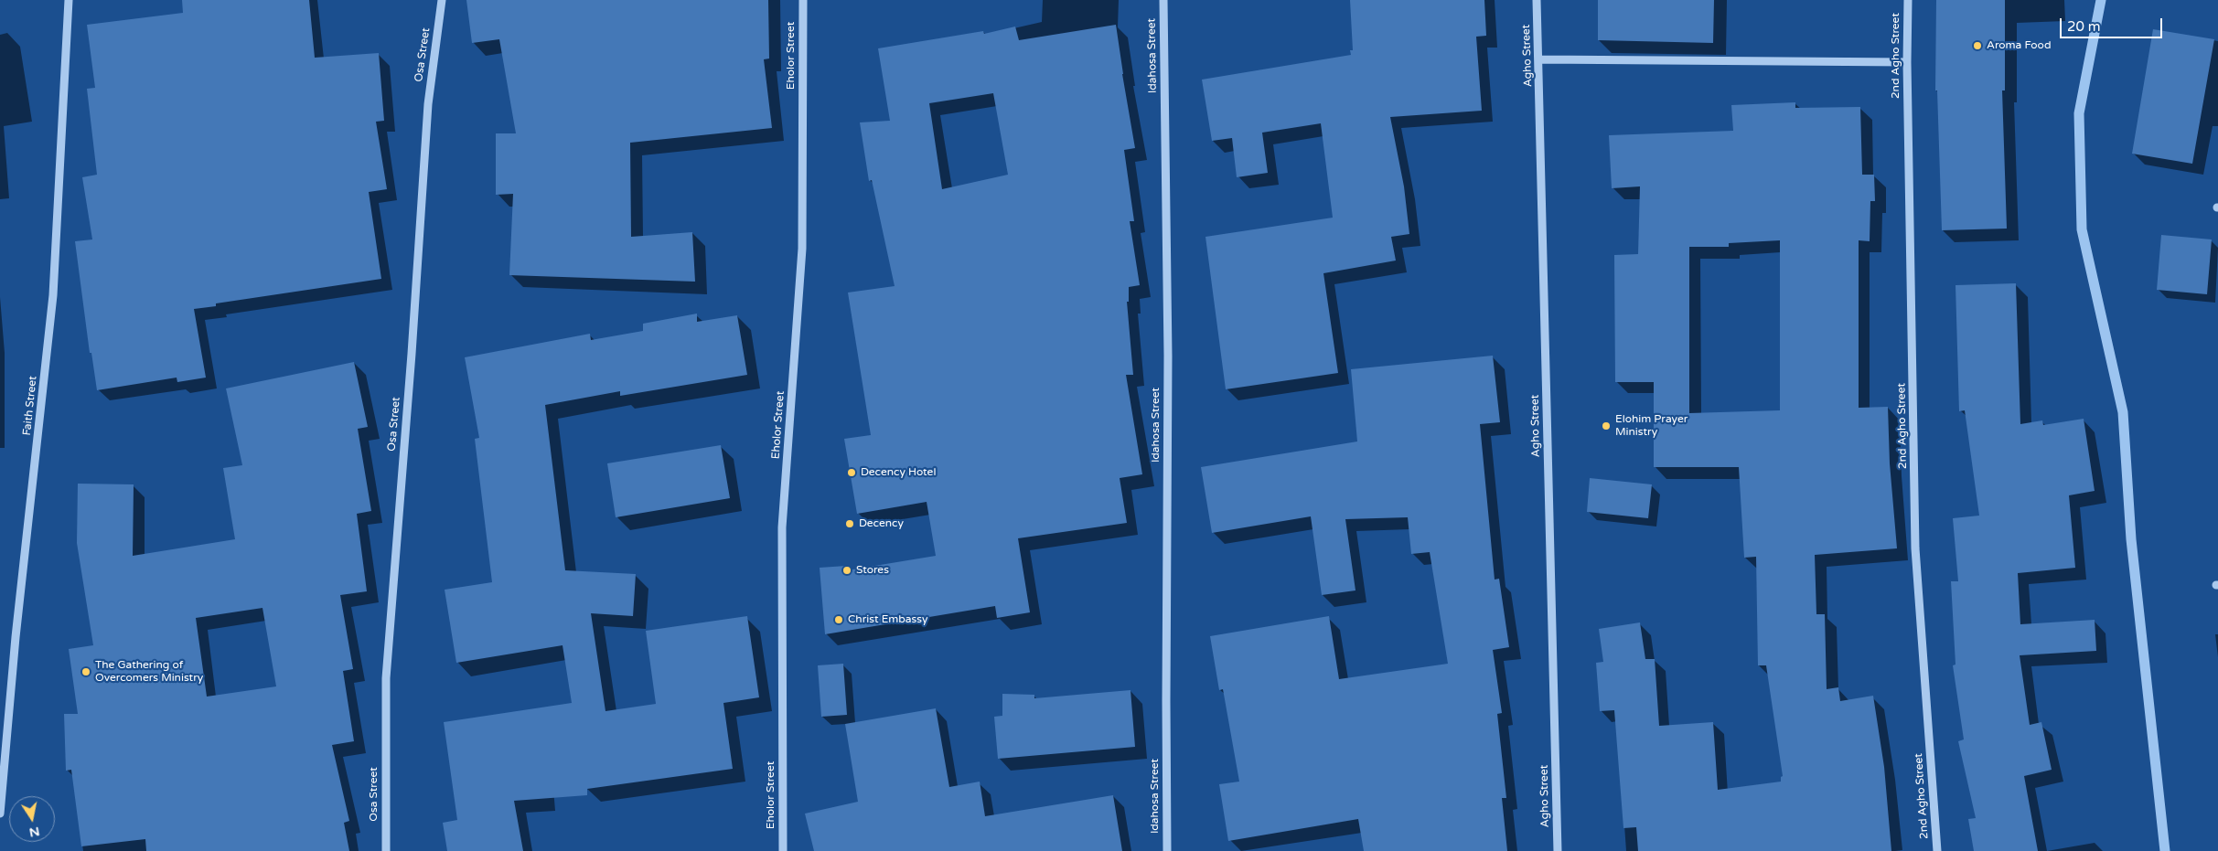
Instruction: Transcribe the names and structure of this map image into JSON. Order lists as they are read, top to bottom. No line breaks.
{"streets":{"street":["Osa Street","Eholor Street","Idahosa Street","Agho Street","2nd Agho Street","Faith Street"]},"places":["Aroma Food","Elohim Prayer Ministry","Decency Hotel","Decency","Stores","Christ Embassy","The Gathering of Overcomers Ministry"],"scale_bar":"20 m","north":"bottom"}
